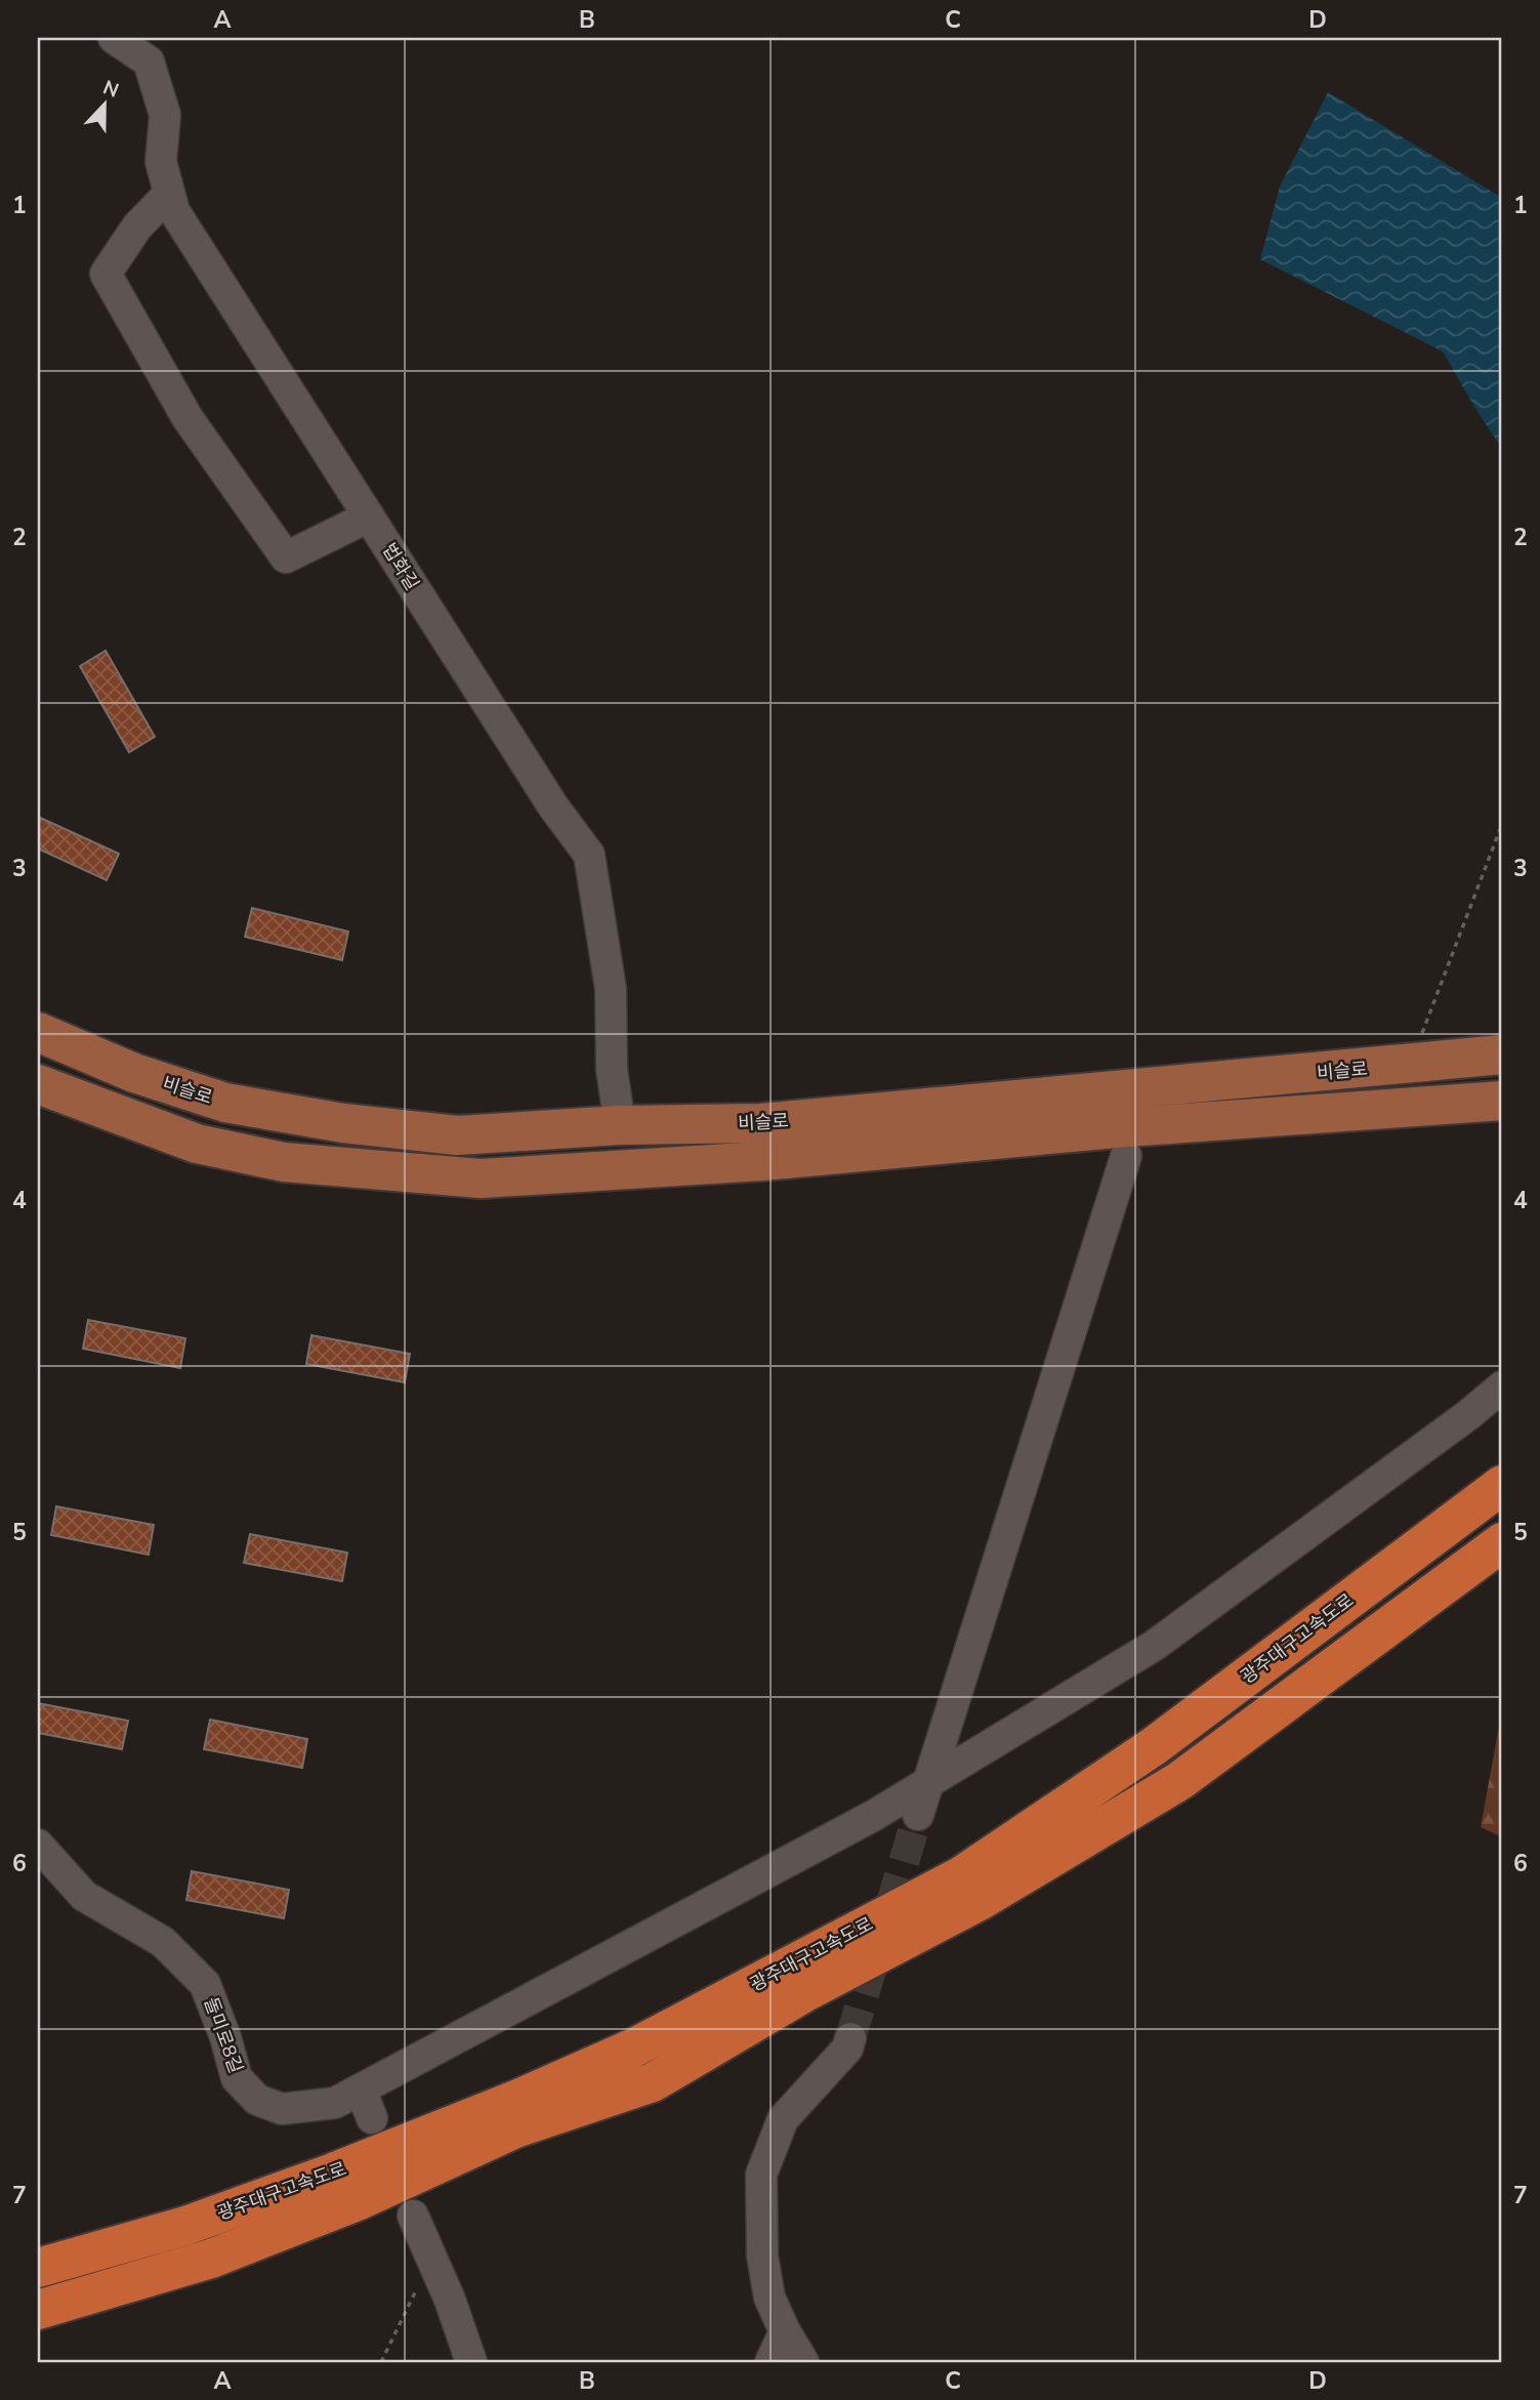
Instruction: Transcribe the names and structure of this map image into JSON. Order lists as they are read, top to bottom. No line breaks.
{"streets":{"highway":["광주대구고속도로"],"main road":["비슬로"],"street":["법화길","돌미로8길"]},"crossings":[["법화길","비슬로"]],"north":"top","grid":{"columns":["A","B","C","D"],"rows":["1","2","3","4","5","6","7"]}}
